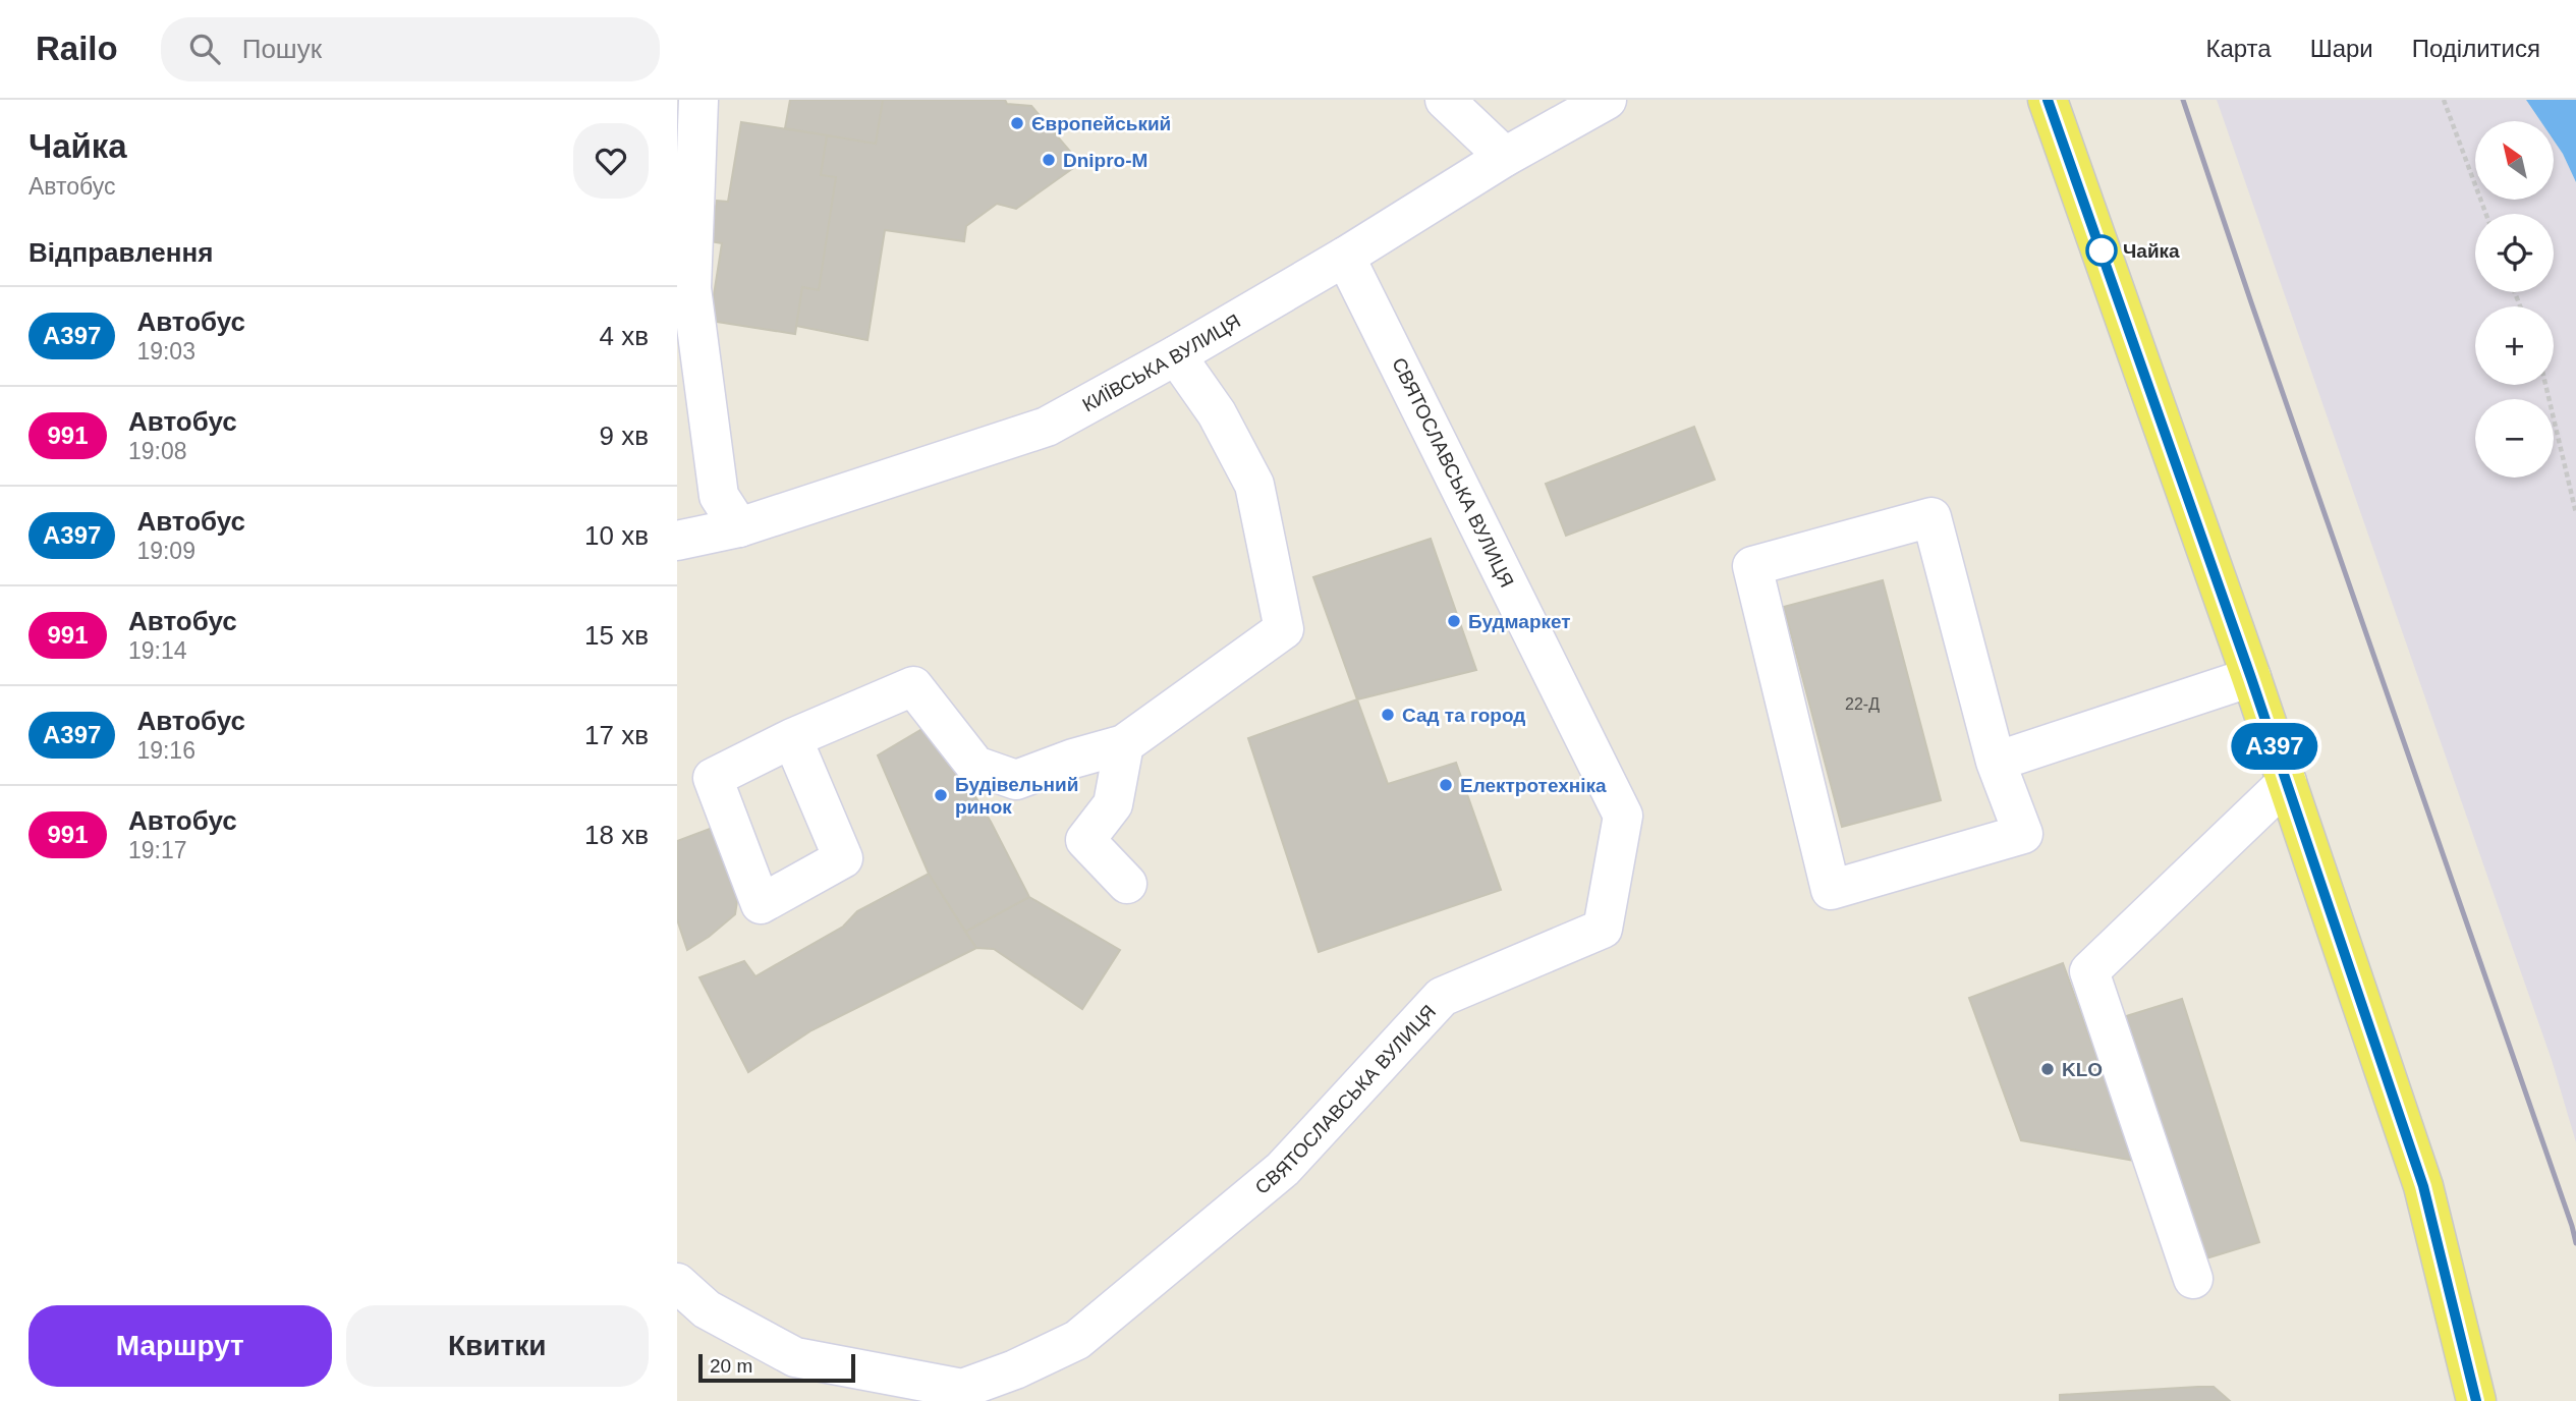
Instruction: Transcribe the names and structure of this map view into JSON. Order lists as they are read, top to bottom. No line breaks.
{"streets":{"street":["КИЇВСЬКА ВУЛИЦЯ","СВЯТОСЛАВСЬКА ВУЛИЦЯ"]},"crossings":[["КИЇВСЬКА ВУЛИЦЯ","СВЯТОСЛАВСЬКА ВУЛИЦЯ"]],"places":["Європейський","Dnipro-M","Чайка","Будмаркет","Сад та город","Електротехніка","Будівельний ринок","KLO"],"lines":["bus line А397"],"house_numbers":["22-Д"],"scale_bar":"20 m","north":"top left","page":{"header":"Railo","search":"Пошук","nav":["Карта","Шари","Поділитися"],"heading":[["Чайка","Автобус"],"Відправлення"],"on_map":"А397","map_buttons":["+","−"],"list":[{"mark":"А397","name":"Автобус","note":"19:03","value":"4 хв"},{"mark":"991","name":"Автобус","note":"19:08","value":"9 хв"},{"mark":"А397","name":"Автобус","note":"19:09","value":"10 хв"},{"mark":"991","name":"Автобус","note":"19:14","value":"15 хв"},{"mark":"А397","name":"Автобус","note":"19:16","value":"17 хв"},{"mark":"991","name":"Автобус","note":"19:17","value":"18 хв"}],"buttons":["Маршрут","Квитки"],"scale":"20 m"}}
